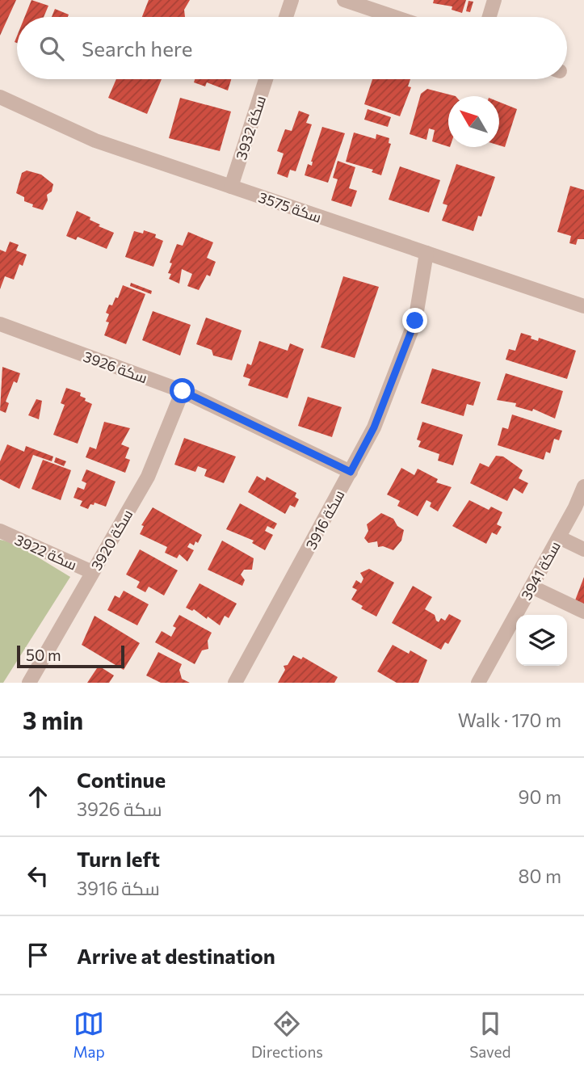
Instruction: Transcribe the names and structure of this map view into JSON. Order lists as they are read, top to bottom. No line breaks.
{"streets":{"street":["سكة 3932","سكة 3575","سكة 3926","سكة 3916","سكة 3920","سكة 3922","سكة 3941"]},"crossings":[["سكة 3932","سكة 3575"],["سكة 3575","سكة 3916"],["سكة 3926","سكة 3916"],["سكة 3926","سكة 3920"],["سكة 3920","سكة 3922"]],"scale_bar":"50 m","north":"top left","page":{"search":"Search here","scale":"50 m","heading":["3 min","Walk · 170 m"],"list":[["Continue","سكة 3926","90 m"],["Turn left","سكة 3916","80 m"],"Arrive at destination"],"nav":["Map","Directions","Saved"]}}
